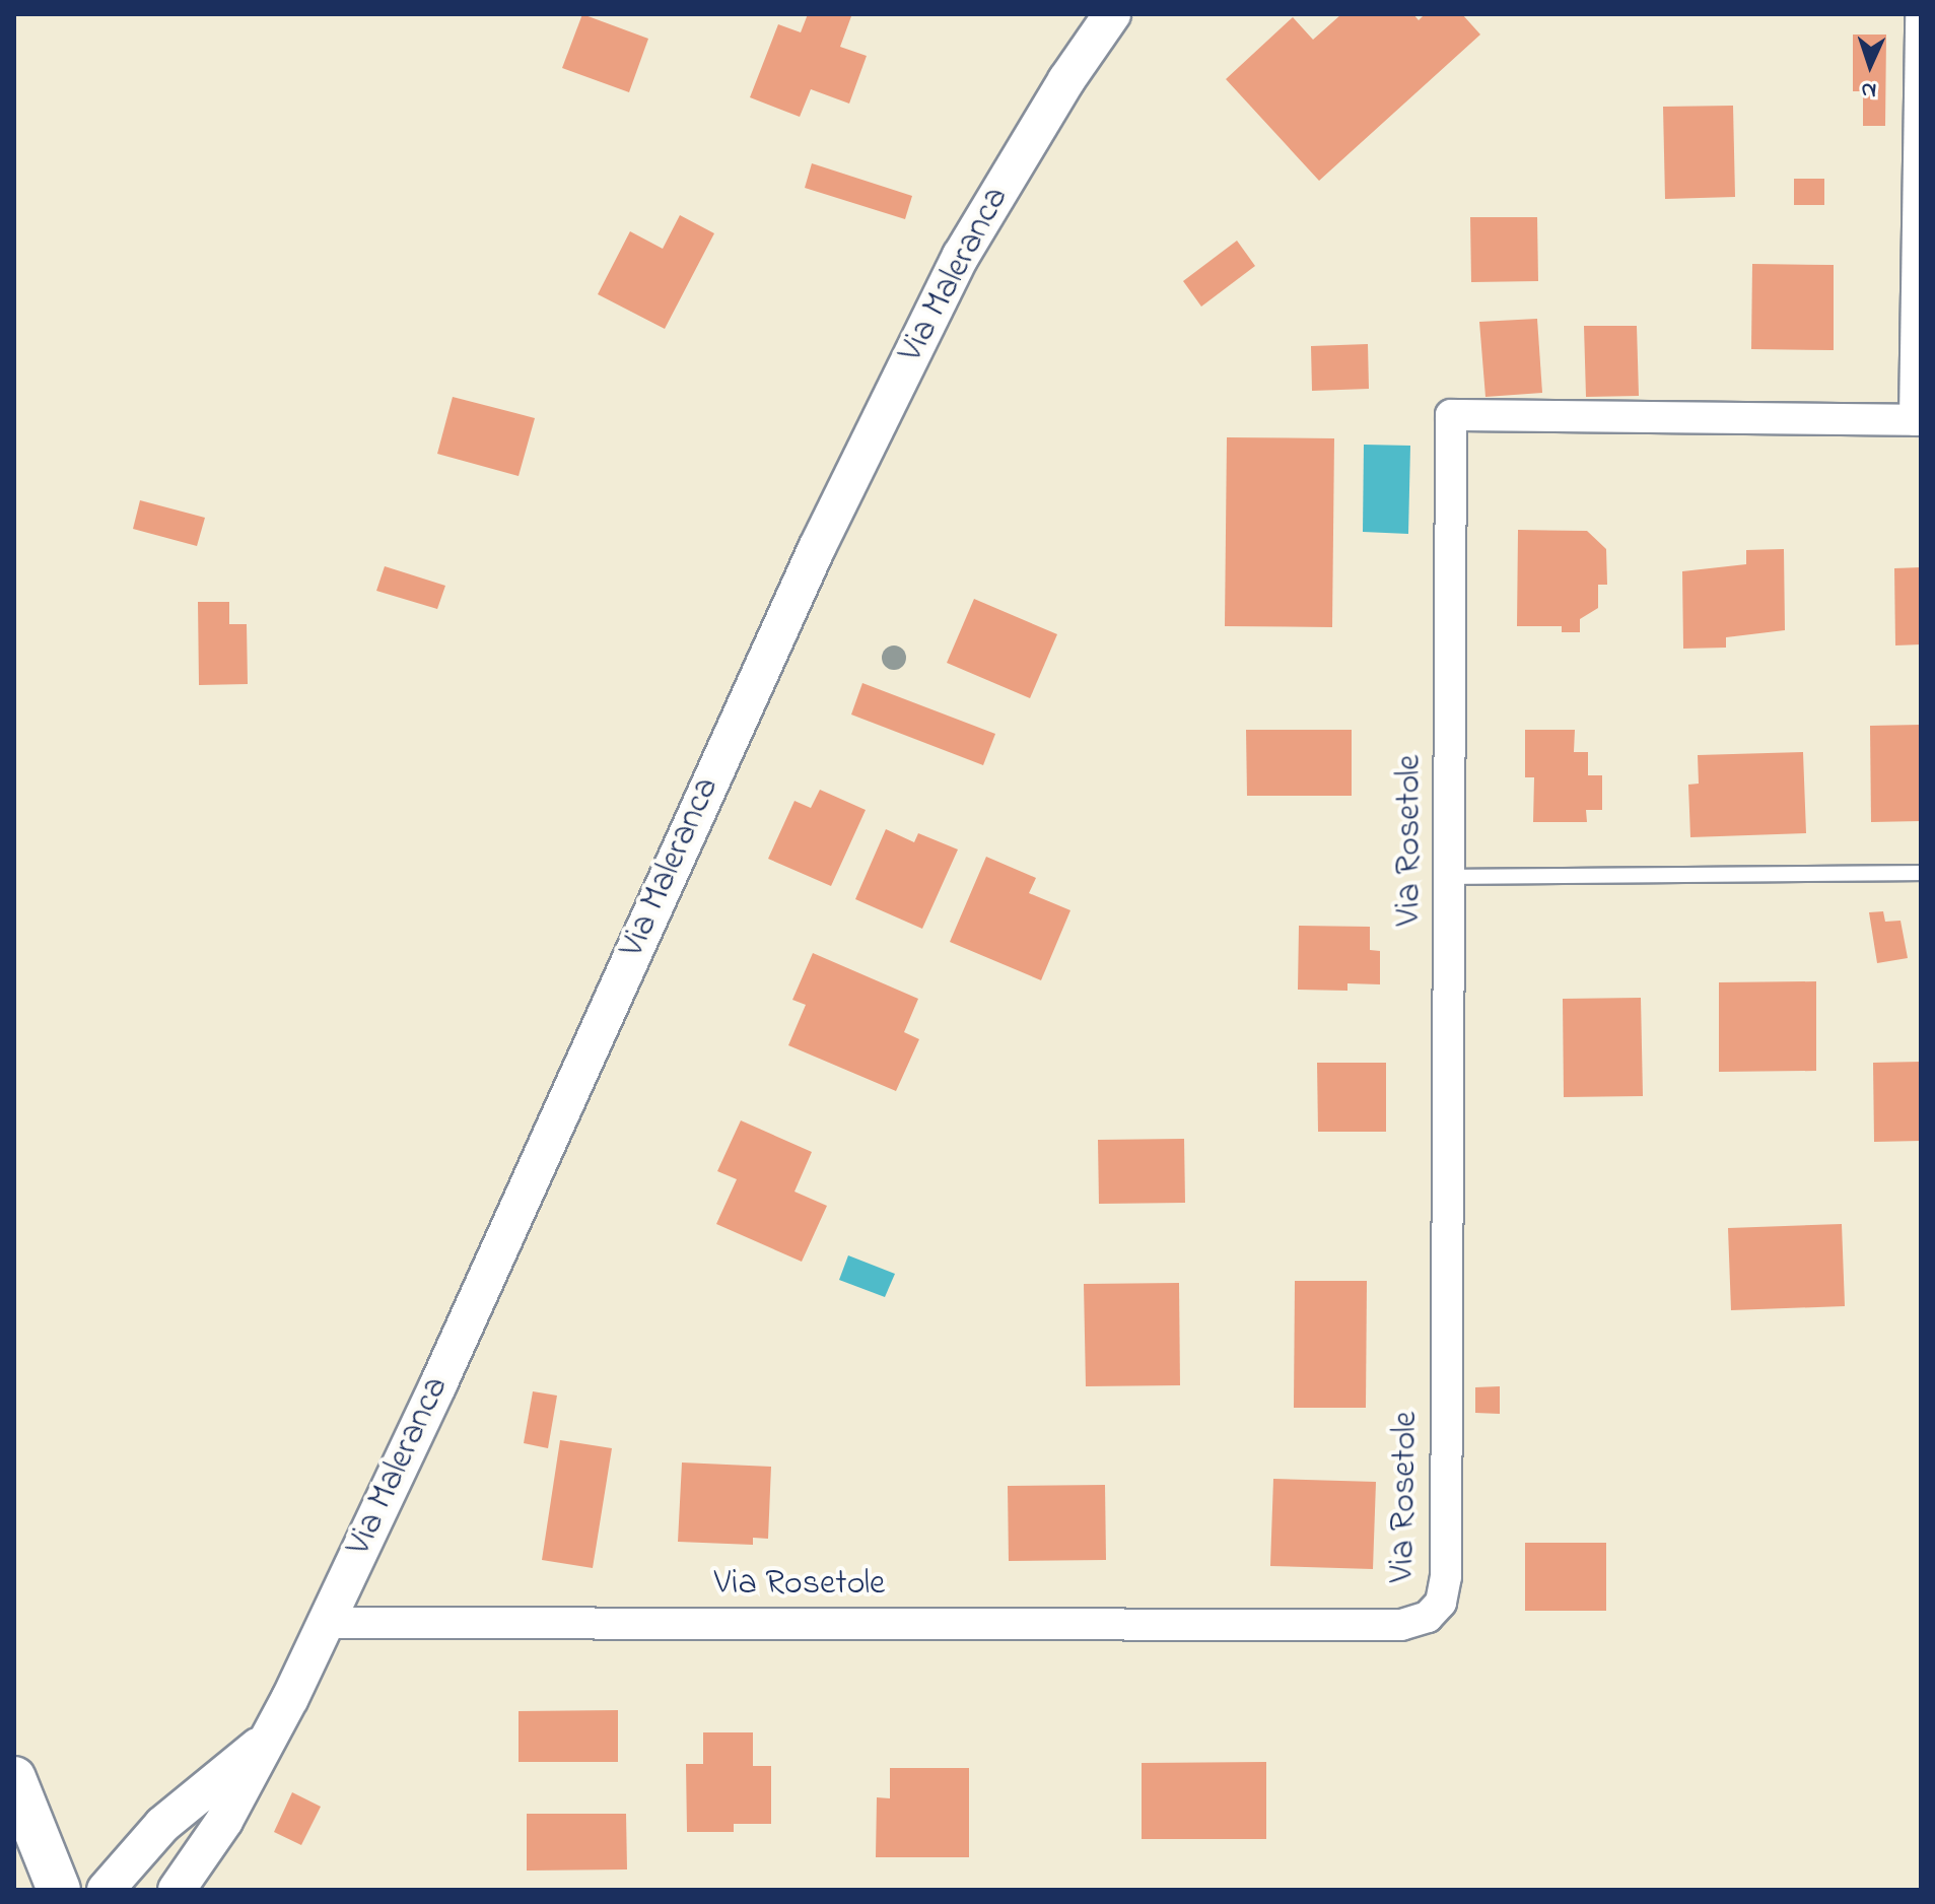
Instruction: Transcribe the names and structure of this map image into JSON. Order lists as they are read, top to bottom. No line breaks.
{"streets":{"street":["Via Maleranca","Via Rosetole"]},"crossings":[["Via Maleranca","Via Rosetole"]],"north":"bottom"}
